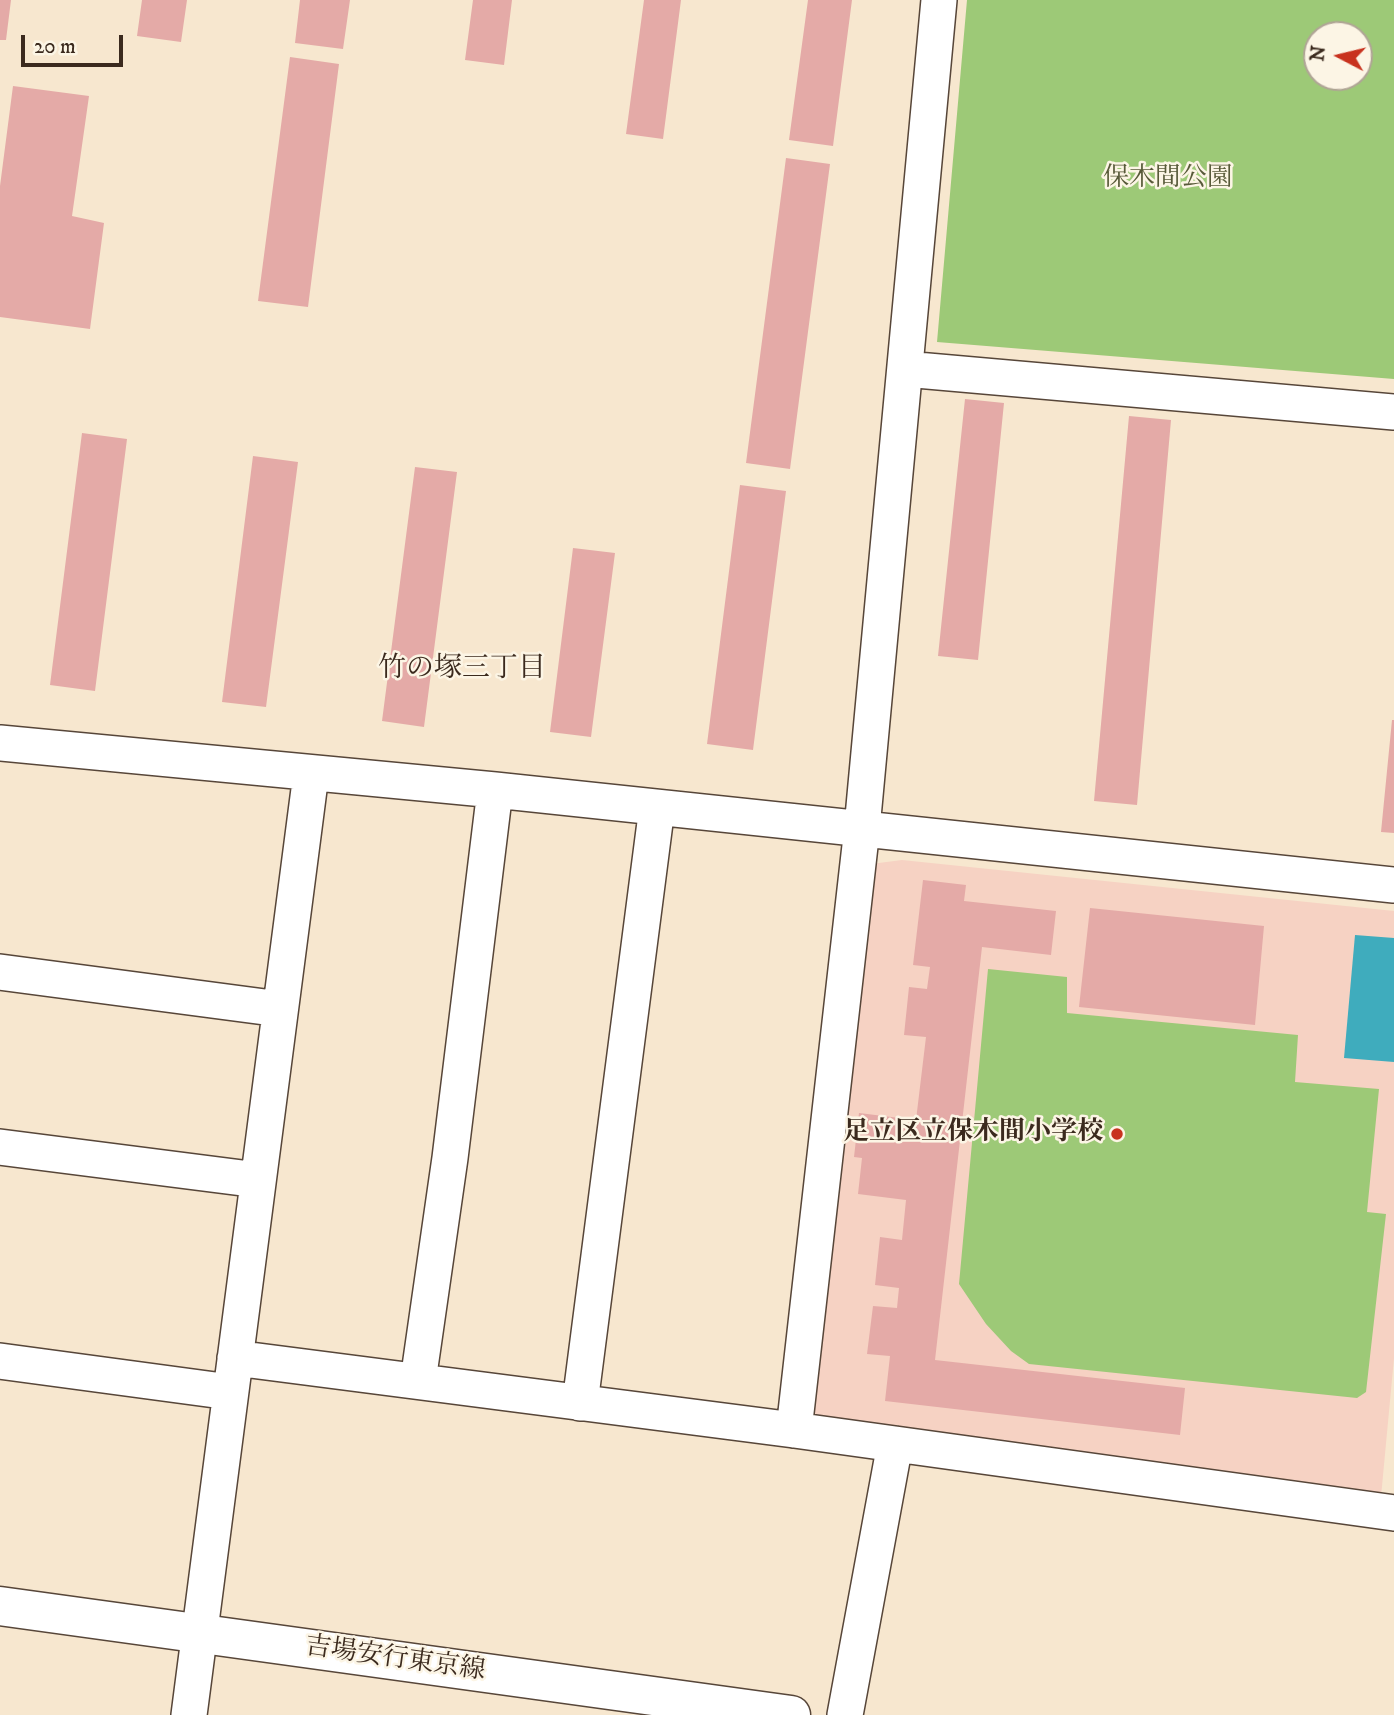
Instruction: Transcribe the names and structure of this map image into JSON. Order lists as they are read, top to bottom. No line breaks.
{"streets":{"main road":["吉場安行東京線"]},"districts":["竹の塚三丁目"],"parks":["保木間公園"],"places":["足立区立保木間小学校"],"scale_bar":"20 m","north":"left"}
